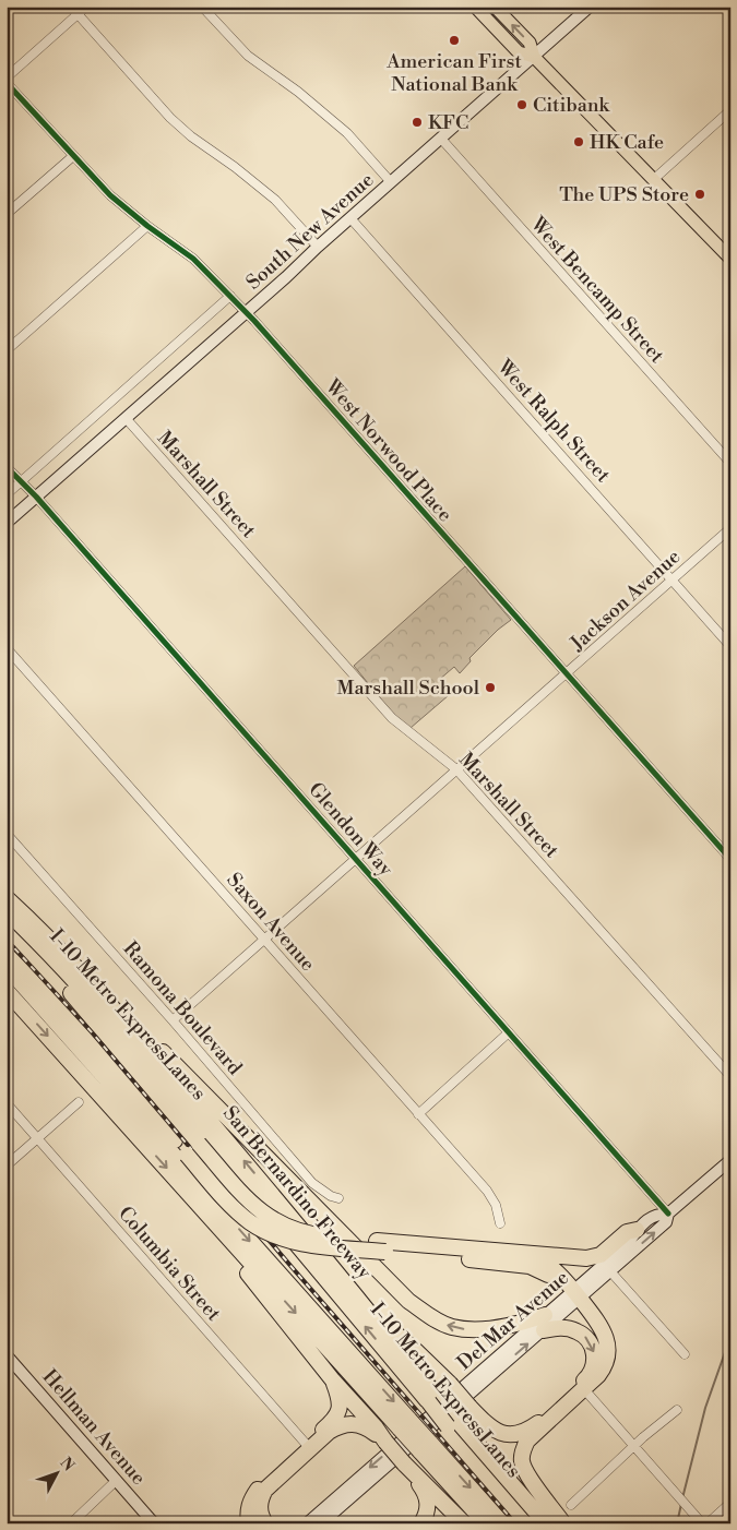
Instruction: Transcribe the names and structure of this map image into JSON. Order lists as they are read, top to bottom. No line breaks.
{"streets":{"highway":["I-10 Metro ExpressLanes","San Bernardino Freeway"],"main road":["South New Avenue","Del Mar Avenue","Hellman Avenue"],"street":["West Bencamp Street","West Ralph Street","West Norwood Place","Marshall Street","Jackson Avenue","Glendon Way","Saxon Avenue","Ramona Boulevard","Columbia Street"]},"crossings":[["South New Avenue","West Bencamp Street"],["South New Avenue","West Ralph Street"],["South New Avenue","West Norwood Place"],["South New Avenue","Marshall Street"],["South New Avenue","Glendon Way"],["West Ralph Street","Jackson Avenue"],["West Norwood Place","Jackson Avenue"],["Marshall Street","Jackson Avenue"],["Jackson Avenue","Glendon Way"],["Jackson Avenue","Saxon Avenue"],["Jackson Avenue","Ramona Boulevard"],["Glendon Way","Del Mar Avenue"],["I-10 Metro ExpressLanes","San Bernardino Freeway"]],"places":["American First National Bank","Citibank","KFC","HK Cafe","The UPS Store","Marshall School"],"north":"top right"}
